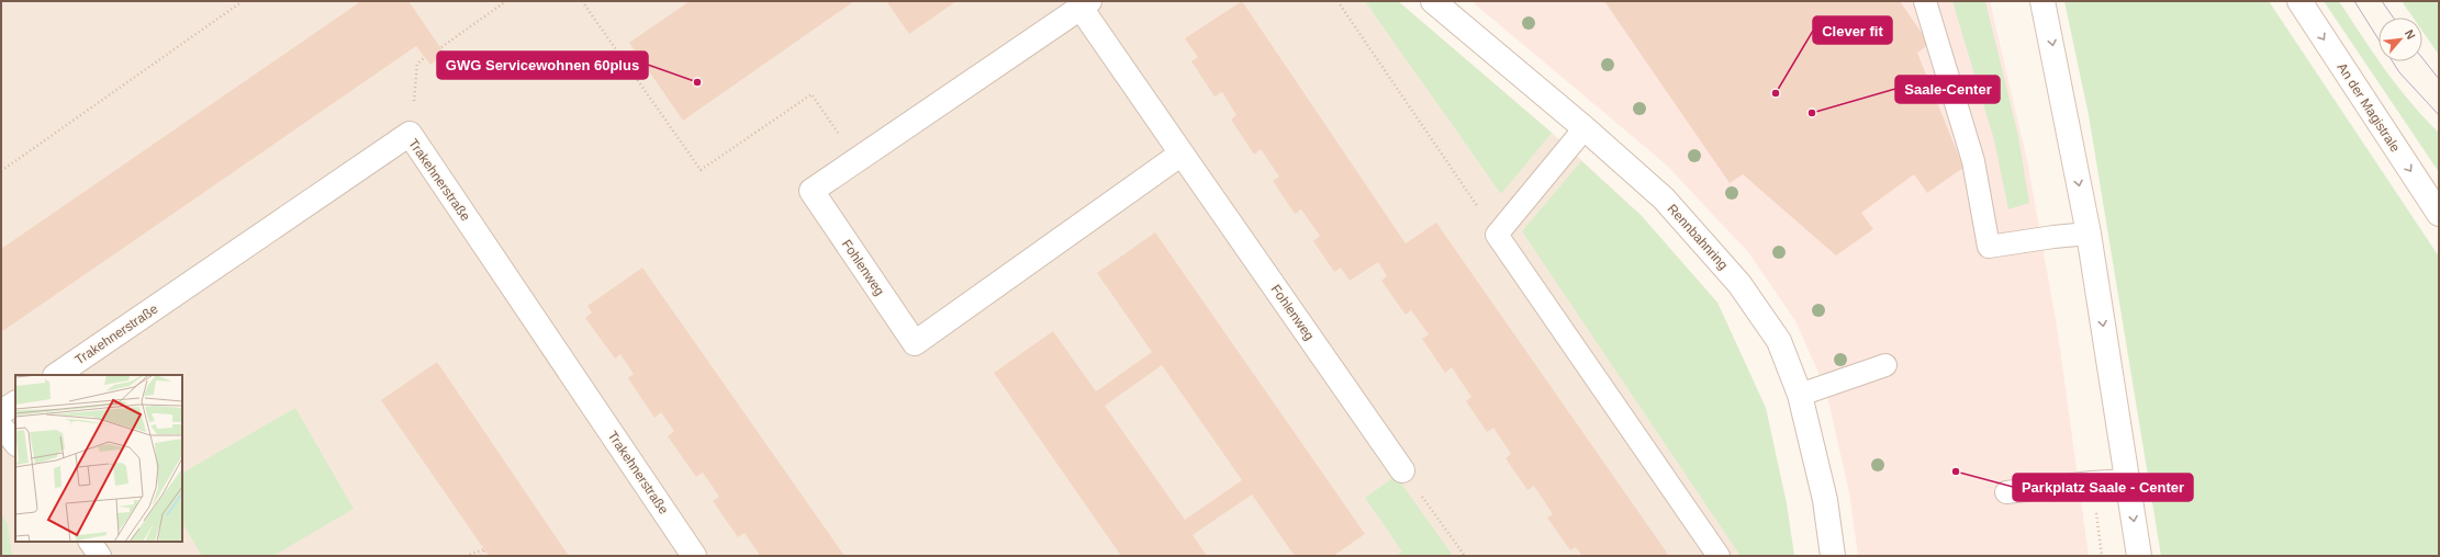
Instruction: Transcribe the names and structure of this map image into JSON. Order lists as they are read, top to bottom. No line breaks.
{"streets":{"street":["An der Magistrale","Trakehnerstraße","Rennbahnring","Fohlenweg"]},"one_way":["An der Magistrale"],"places":["GWG Servicewohnen 60plus","Clever fit","Saale-Center","Parkplatz Saale - Center"],"north":"top right"}
